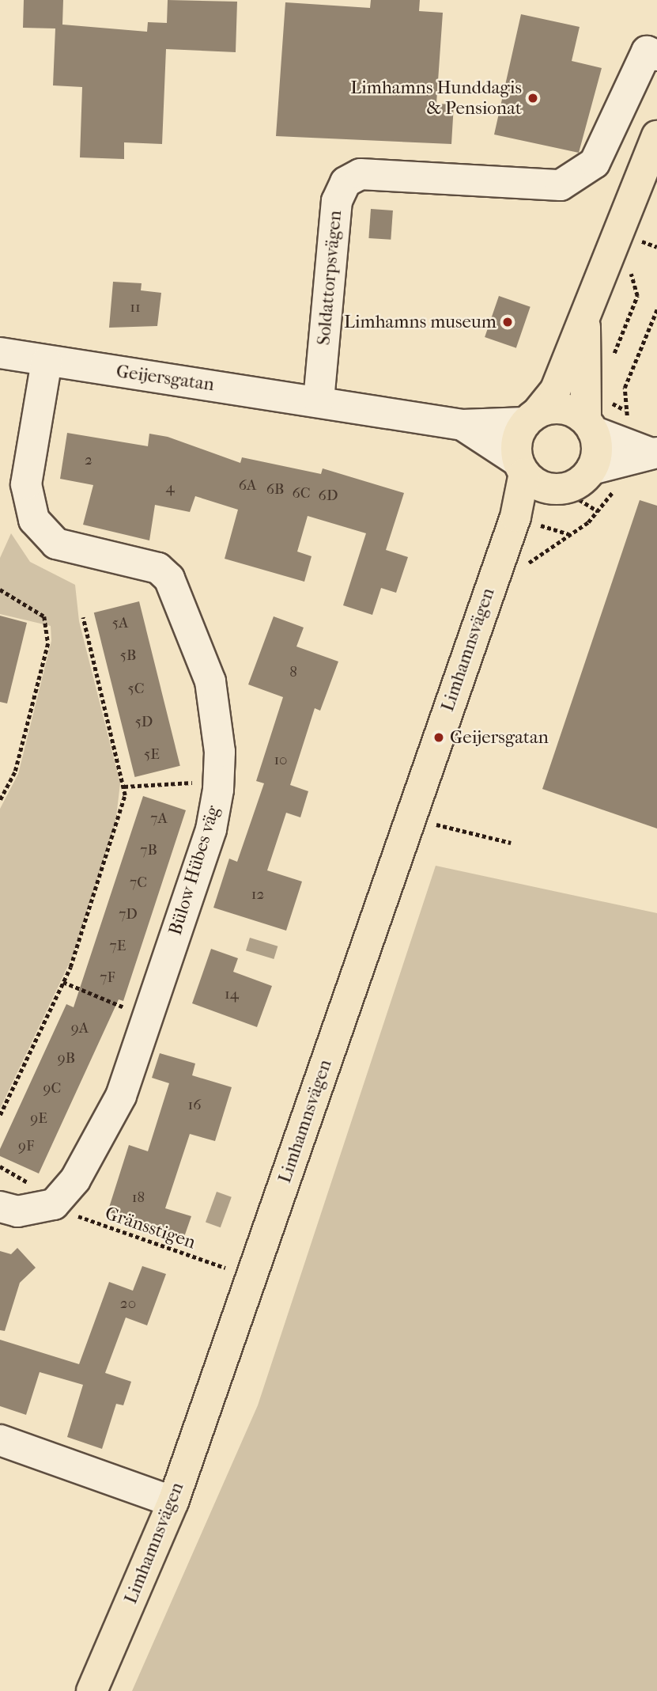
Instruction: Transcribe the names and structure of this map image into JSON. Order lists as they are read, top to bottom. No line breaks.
{"streets":{"main road":["Limhamnsvägen"],"street":["Soldattorpsvägen","Geijersgatan","Bülow Hübes väg"],"path":["Gränsstigen"]},"crossings":[["Soldattorpsvägen","Geijersgatan"],["Geijersgatan","Limhamnsvägen"],["Geijersgatan","Bülow Hübes väg"],["Bülow Hübes väg","Gränsstigen"]],"places":["Limhamns Hunddagis & Pensionat","Limhamns museum","Geijersgatan"],"house_numbers":["11","2","6A","4","6B","6C","6D","5A","5B","8","5C","5D","5E","10","7A","7B","7C","12","7D","7E","7F","14","9A","9B","9C","16","9E","9F","18","20"]}
